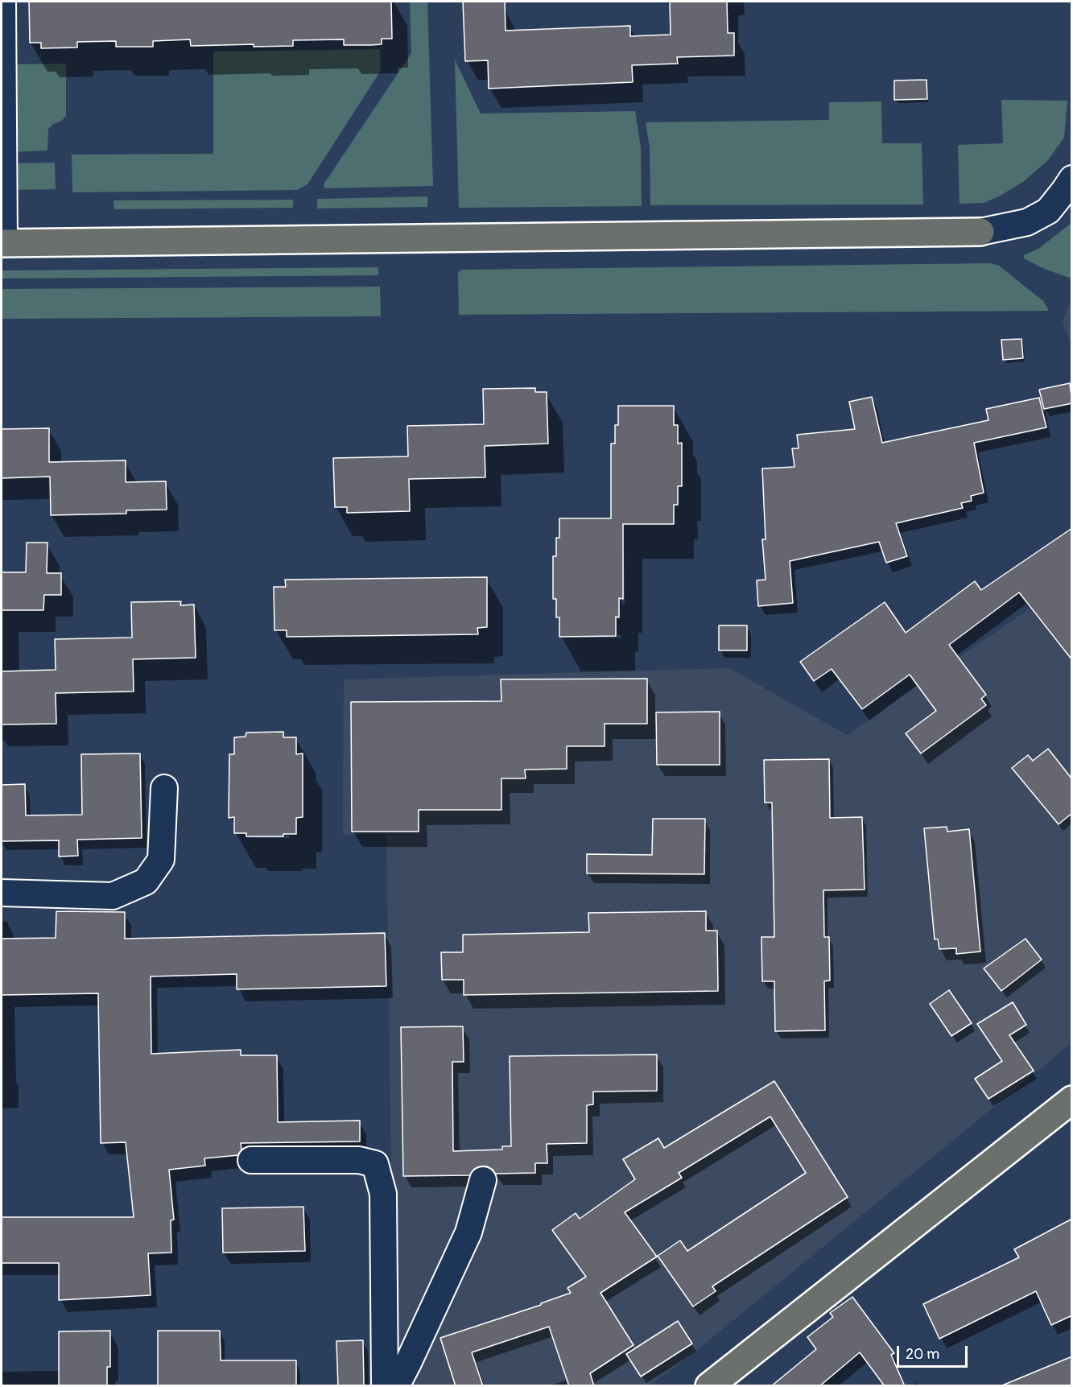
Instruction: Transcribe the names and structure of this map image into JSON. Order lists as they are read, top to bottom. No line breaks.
{"scale_bar":"20 m"}
